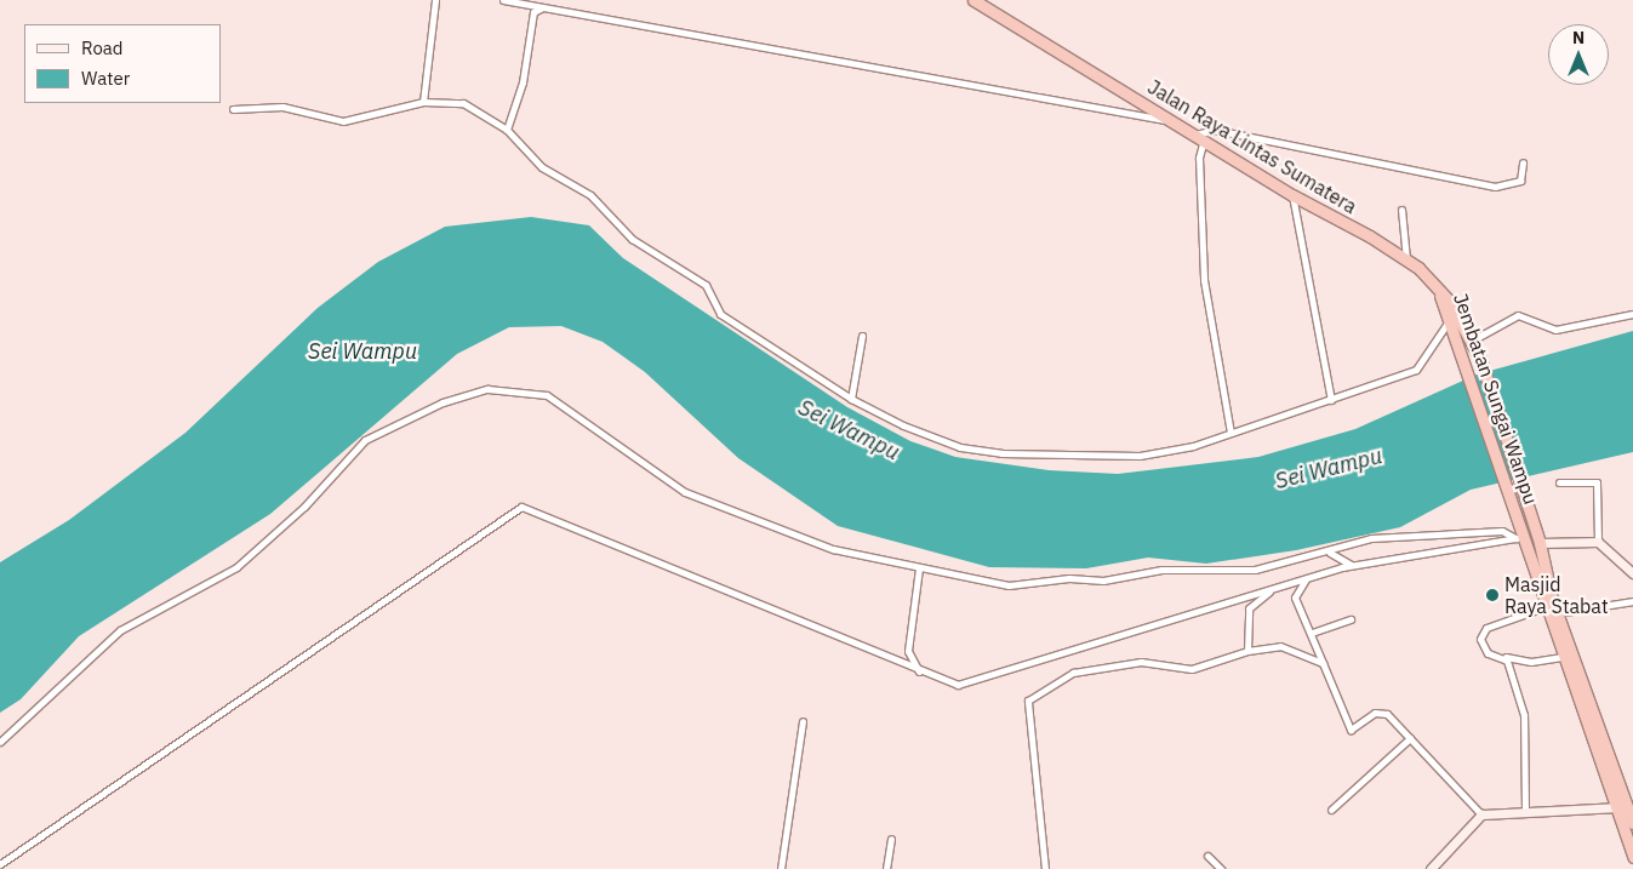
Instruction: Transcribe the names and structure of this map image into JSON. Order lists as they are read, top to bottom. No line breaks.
{"streets":{"highway":["Jalan Raya Lintas Sumatera","Jembatan Sungai Wampu"]},"crossings":[["Jalan Raya Lintas Sumatera","Jembatan Sungai Wampu"]],"water":["Sei Wampu"],"places":["Masjid Raya Stabat"],"legend":["Road","Water"],"north":"top"}
